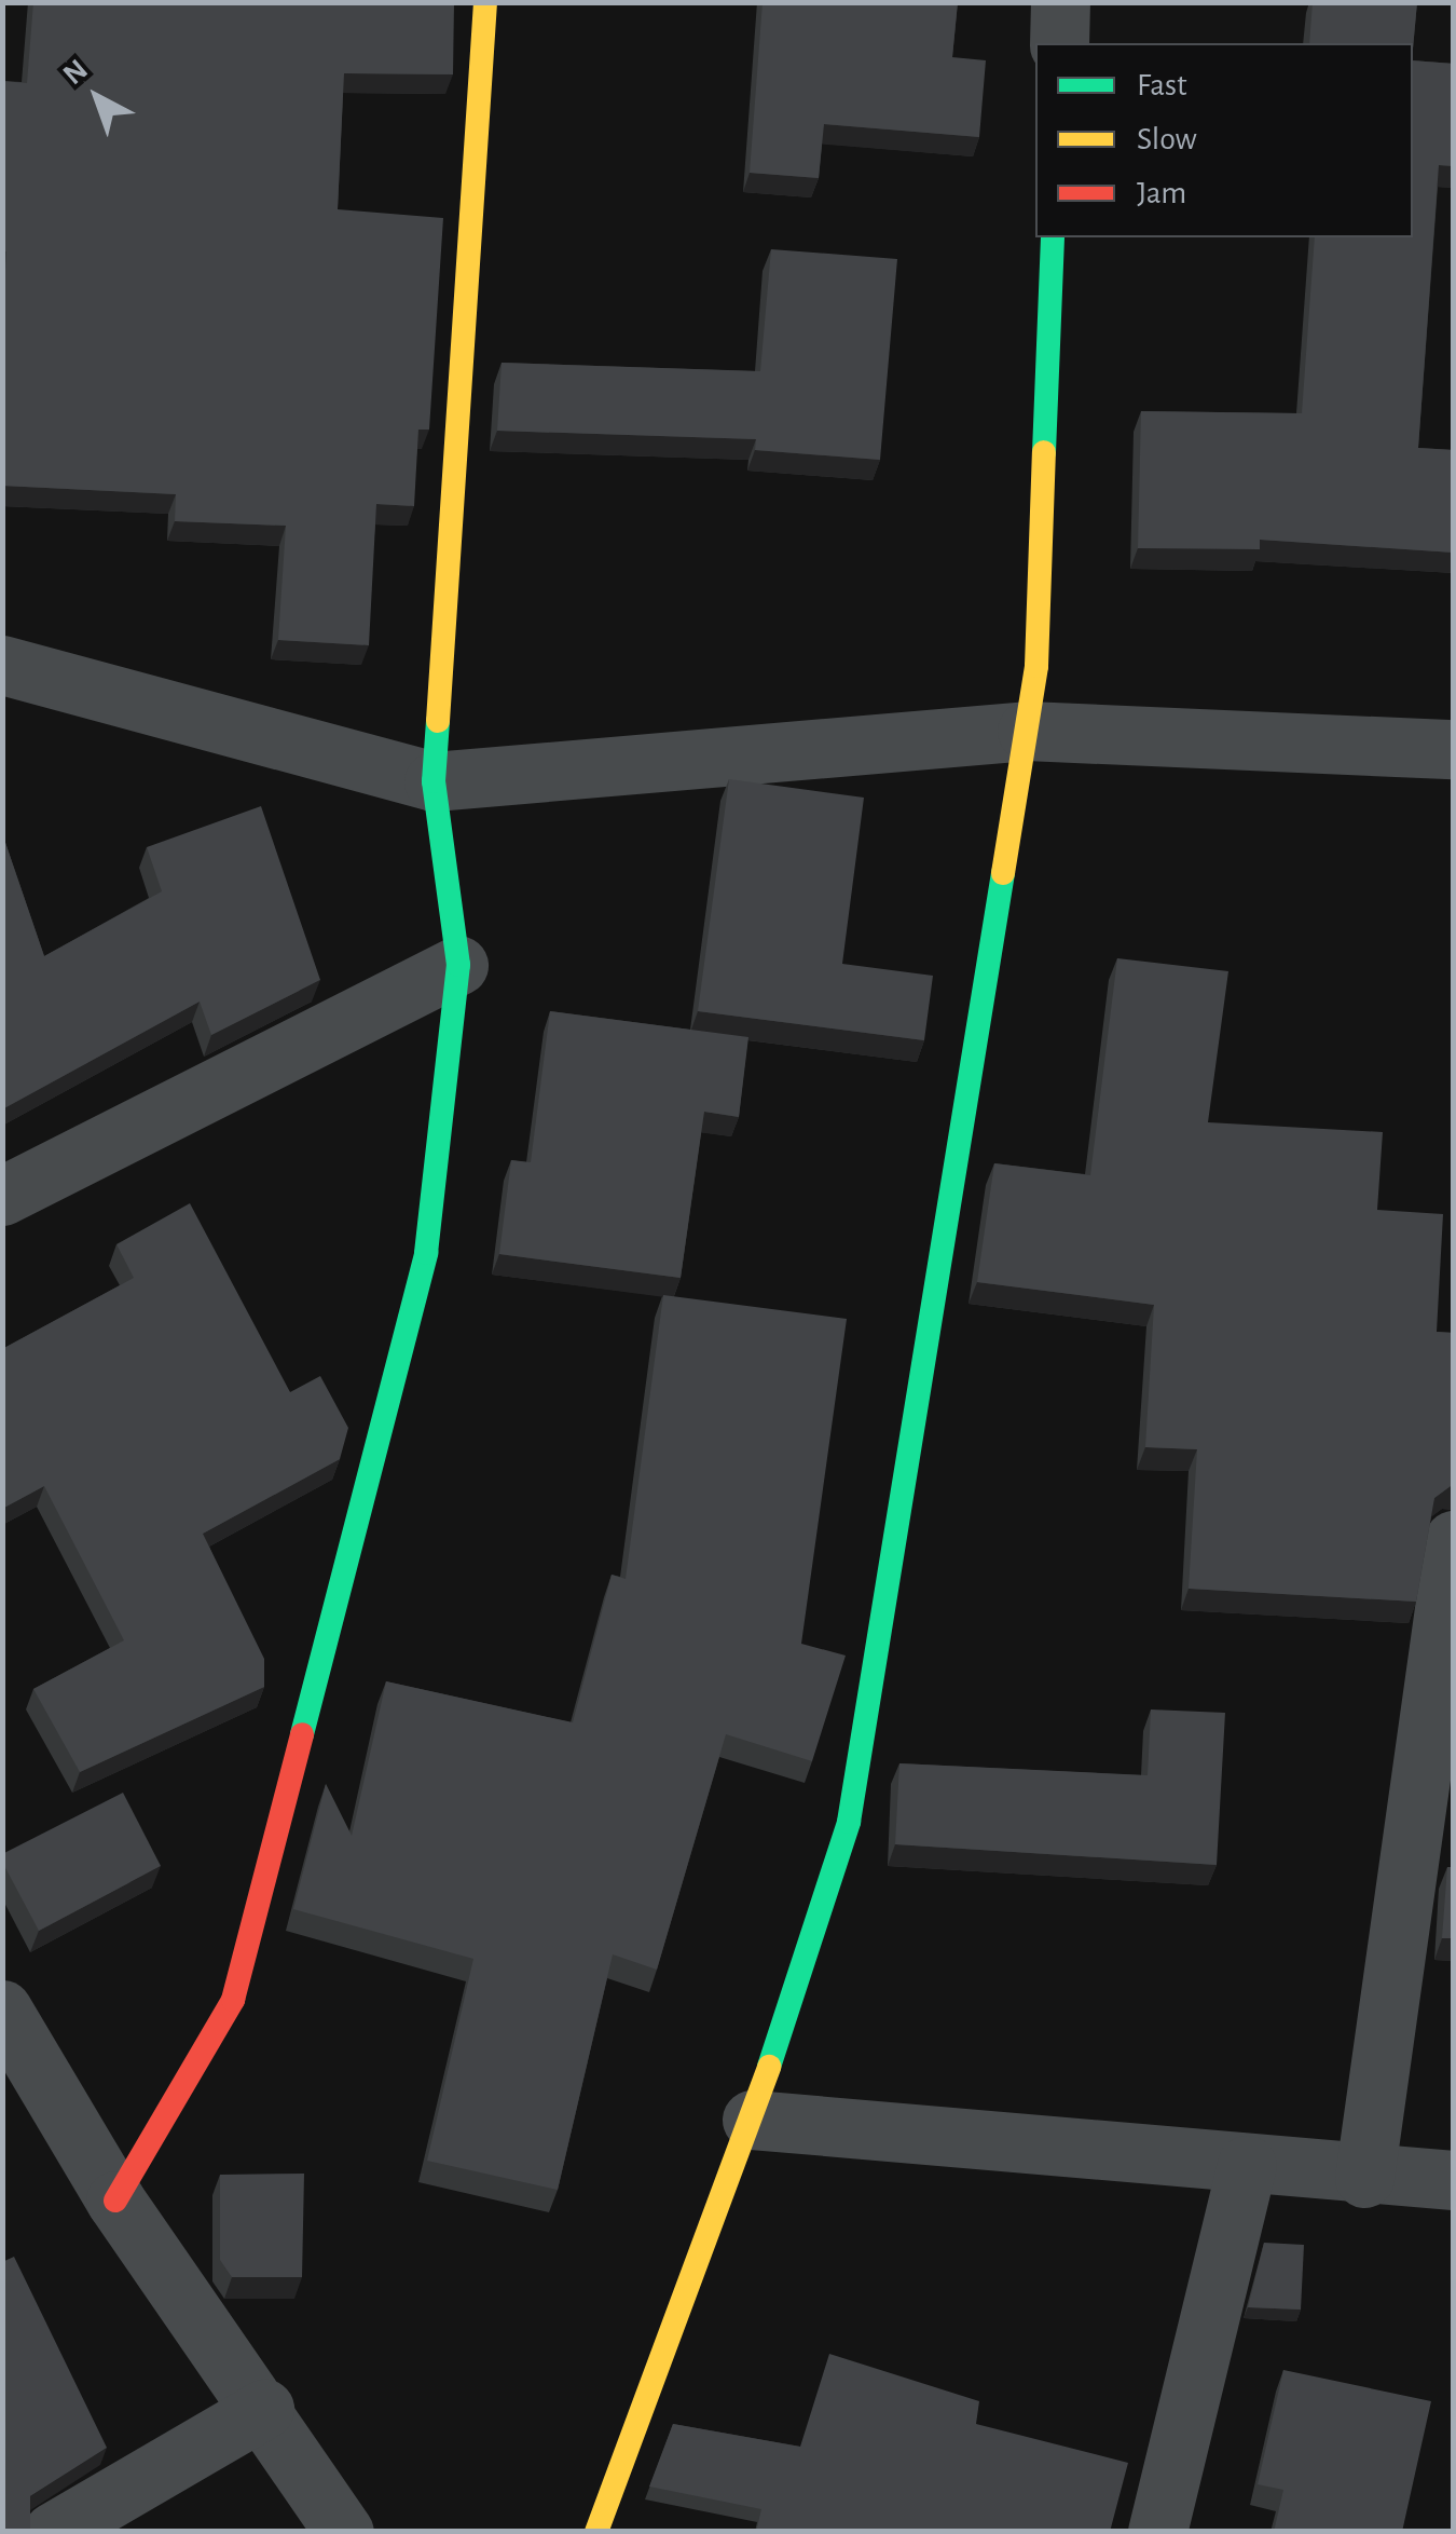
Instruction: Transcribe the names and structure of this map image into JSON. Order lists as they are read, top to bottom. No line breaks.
{"legend":["Fast","Slow","Jam"],"north":"top left"}
